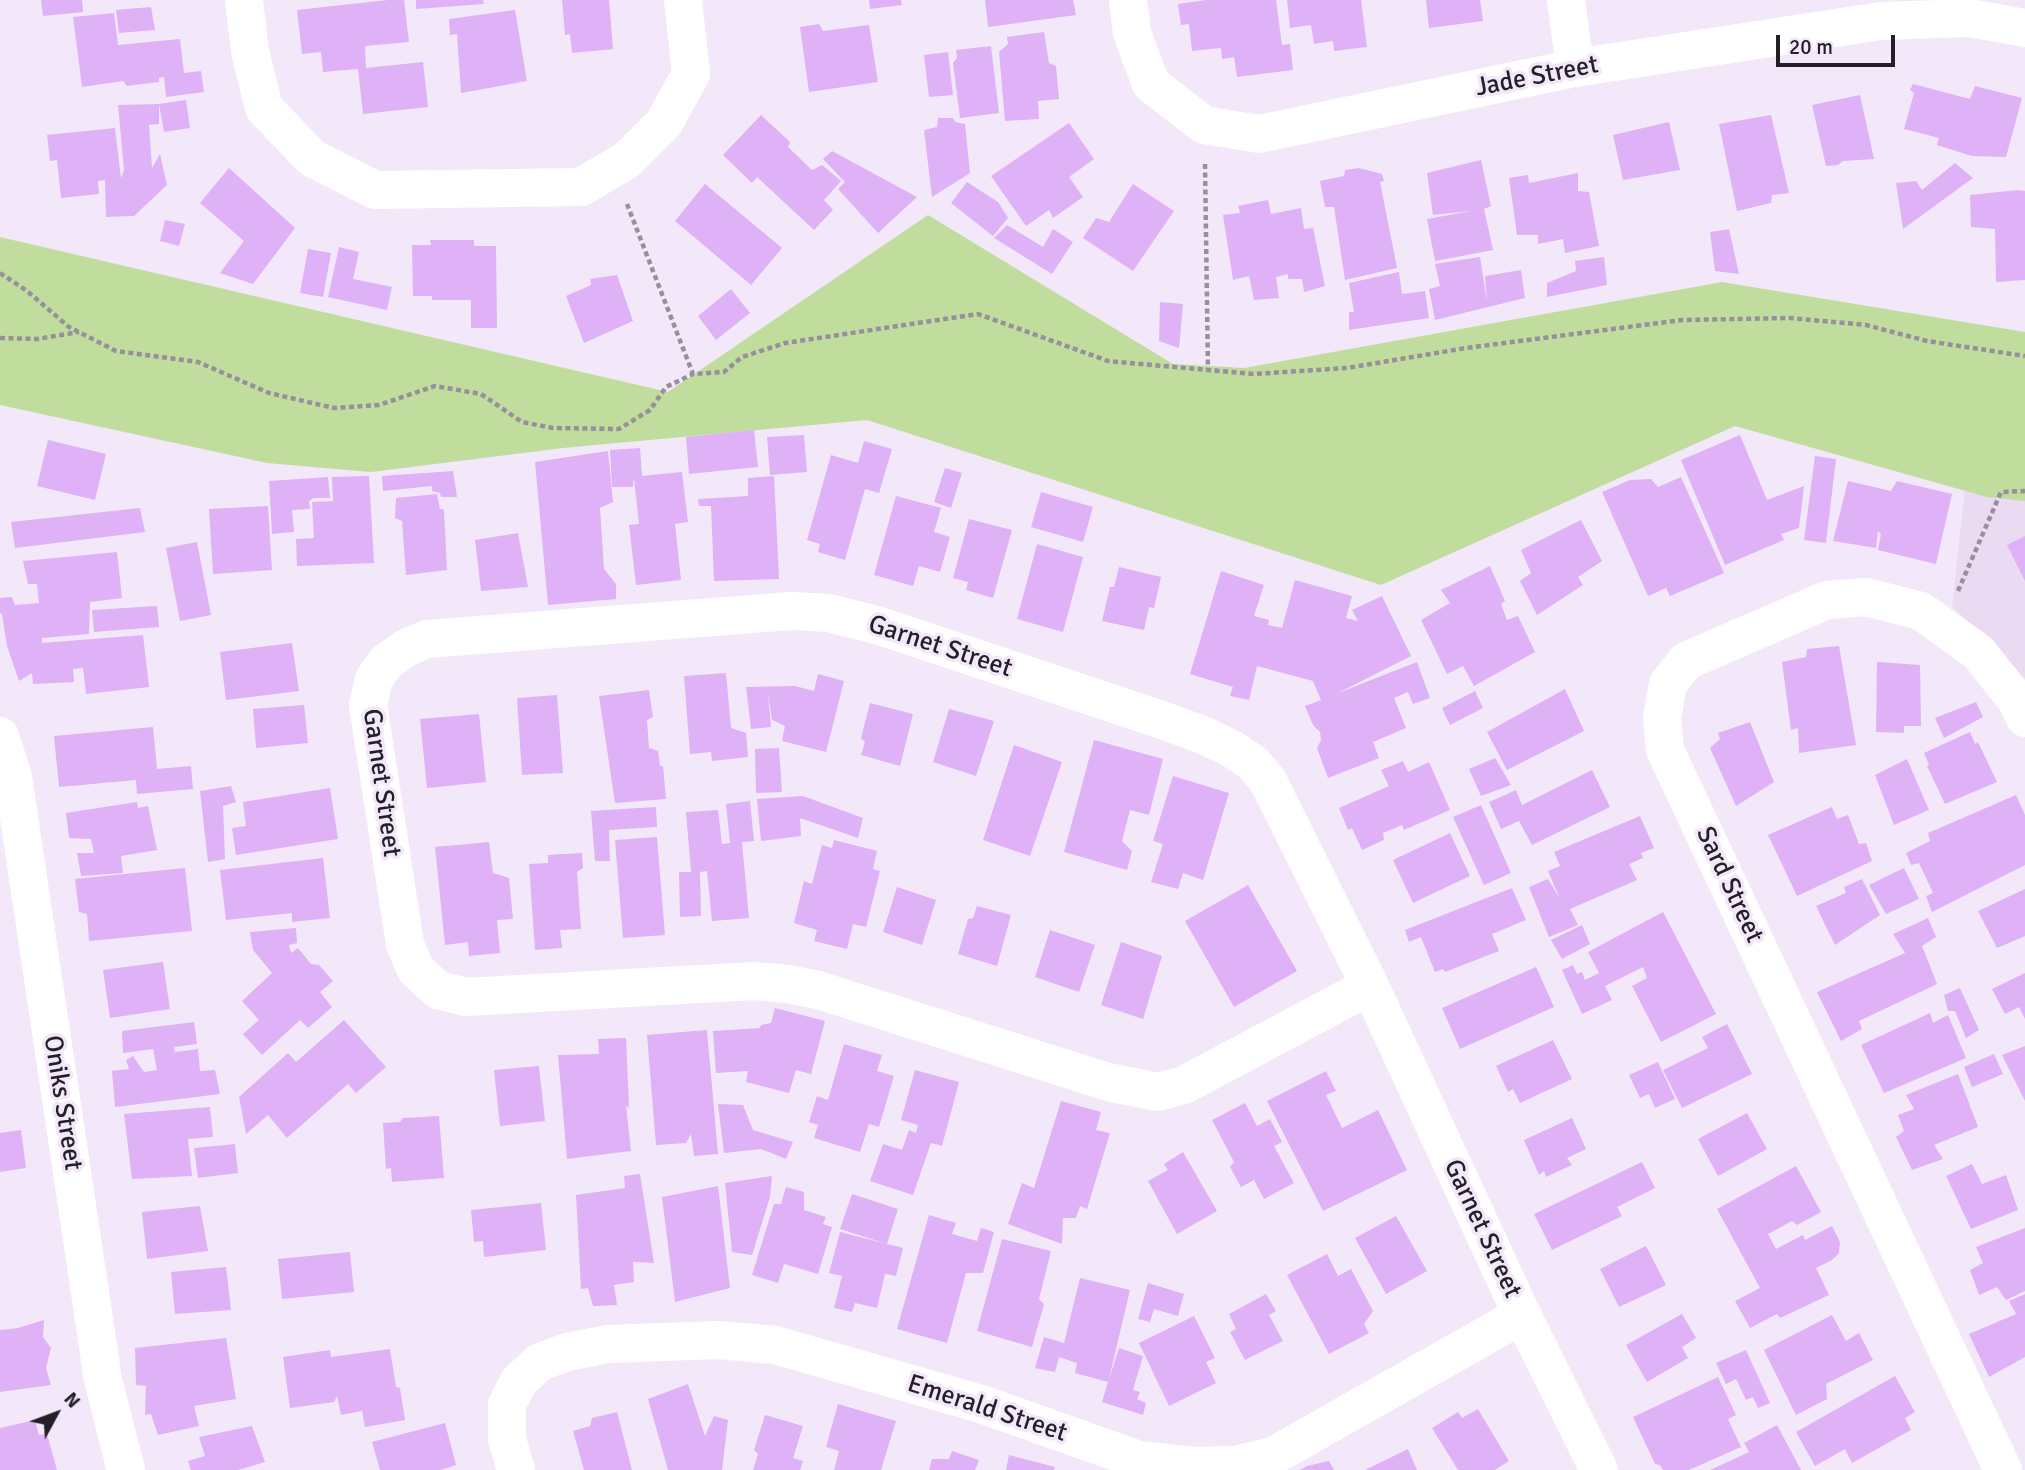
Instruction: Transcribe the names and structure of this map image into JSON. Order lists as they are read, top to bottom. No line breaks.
{"streets":{"street":["Jade Street","Garnet Street","Sard Street","Oniks Street","Emerald Street"]},"crossings":[["Garnet Street","Emerald Street"]],"scale_bar":"20 m","north":"top right"}
